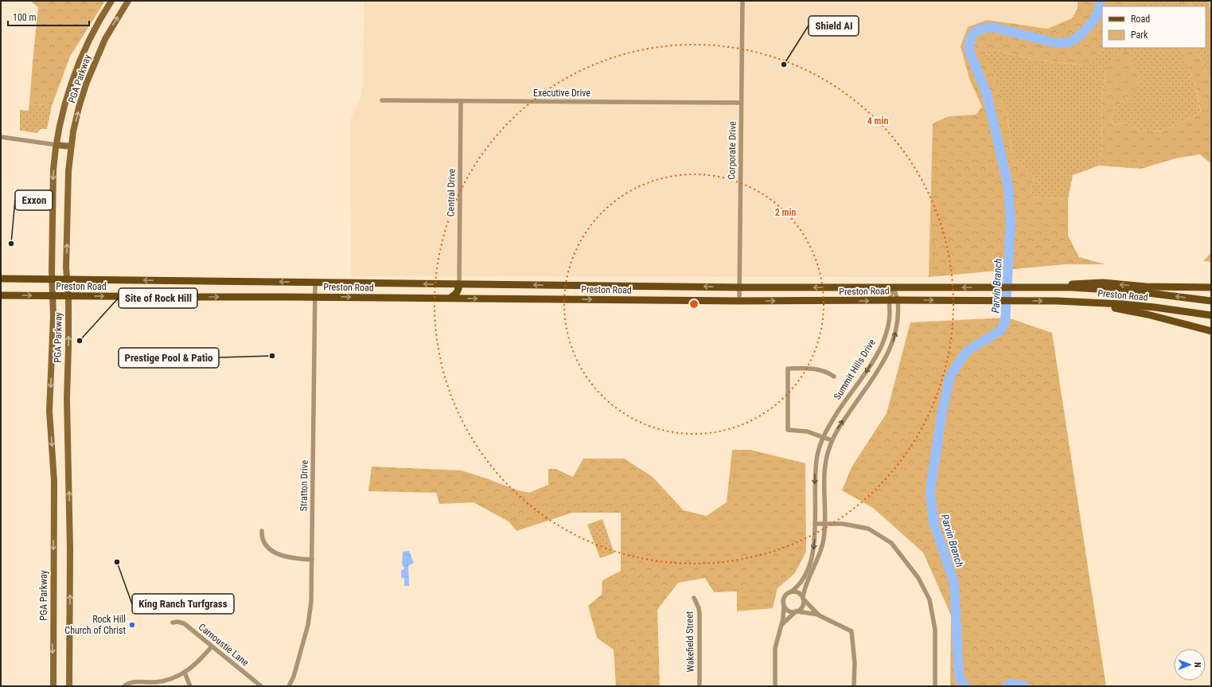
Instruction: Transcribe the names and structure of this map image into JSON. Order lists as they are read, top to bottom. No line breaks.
{"streets":{"main road":["PGA Parkway","Preston Road"],"street":["Executive Drive","Corporate Drive","Central Drive","Summit Hills Drive","Stratton Drive","Wakefield Street","Carnoustie Lane"]},"crossings":[["PGA Parkway","Preston Road"],["Executive Drive","Corporate Drive"],["Executive Drive","Central Drive"],["Corporate Drive","Preston Road"],["Central Drive","Preston Road"],["Preston Road","Summit Hills Drive"],["Preston Road","Stratton Drive"]],"water":["Parvin Branch"],"places":["Shield AI","Exxon","Site of Rock Hill","Prestige Pool & Patio","King Ranch Turfgrass","Rock Hill Church of Christ"],"legend":["Road","Park"],"scale_bar":"100 m","north":"right","rings":["4 min","2 min"]}
